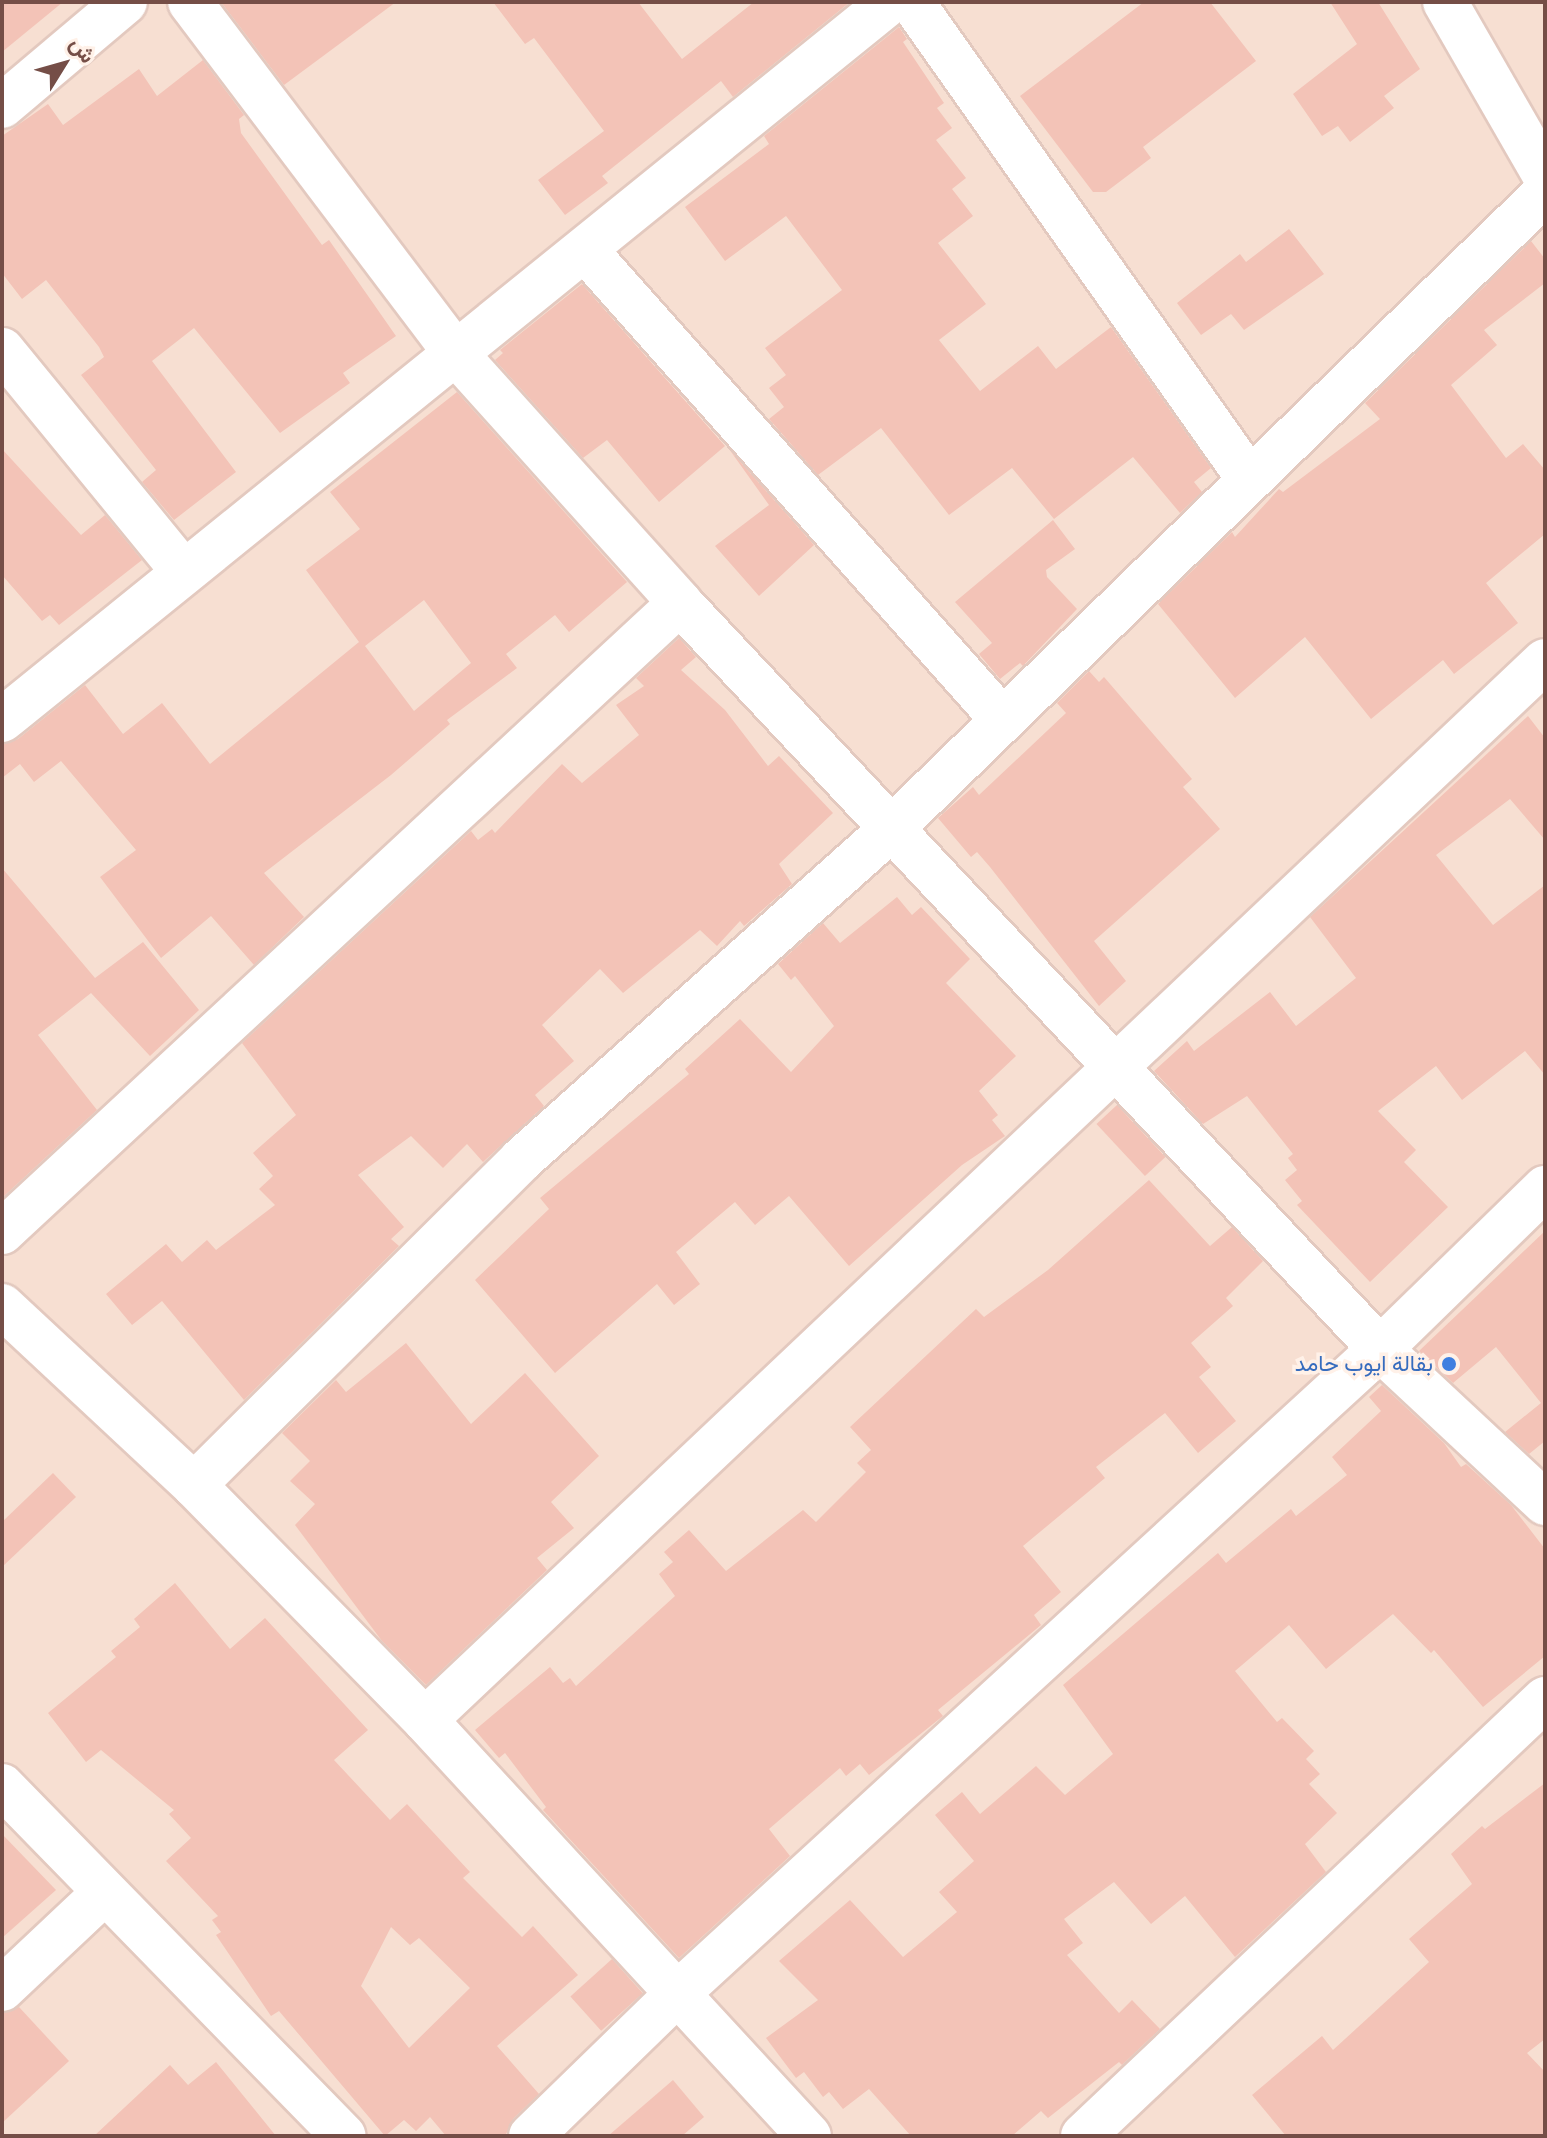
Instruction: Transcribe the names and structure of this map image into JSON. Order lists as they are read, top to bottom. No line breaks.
{"places":["بقالة ايوب حامد"],"north":"top right"}
